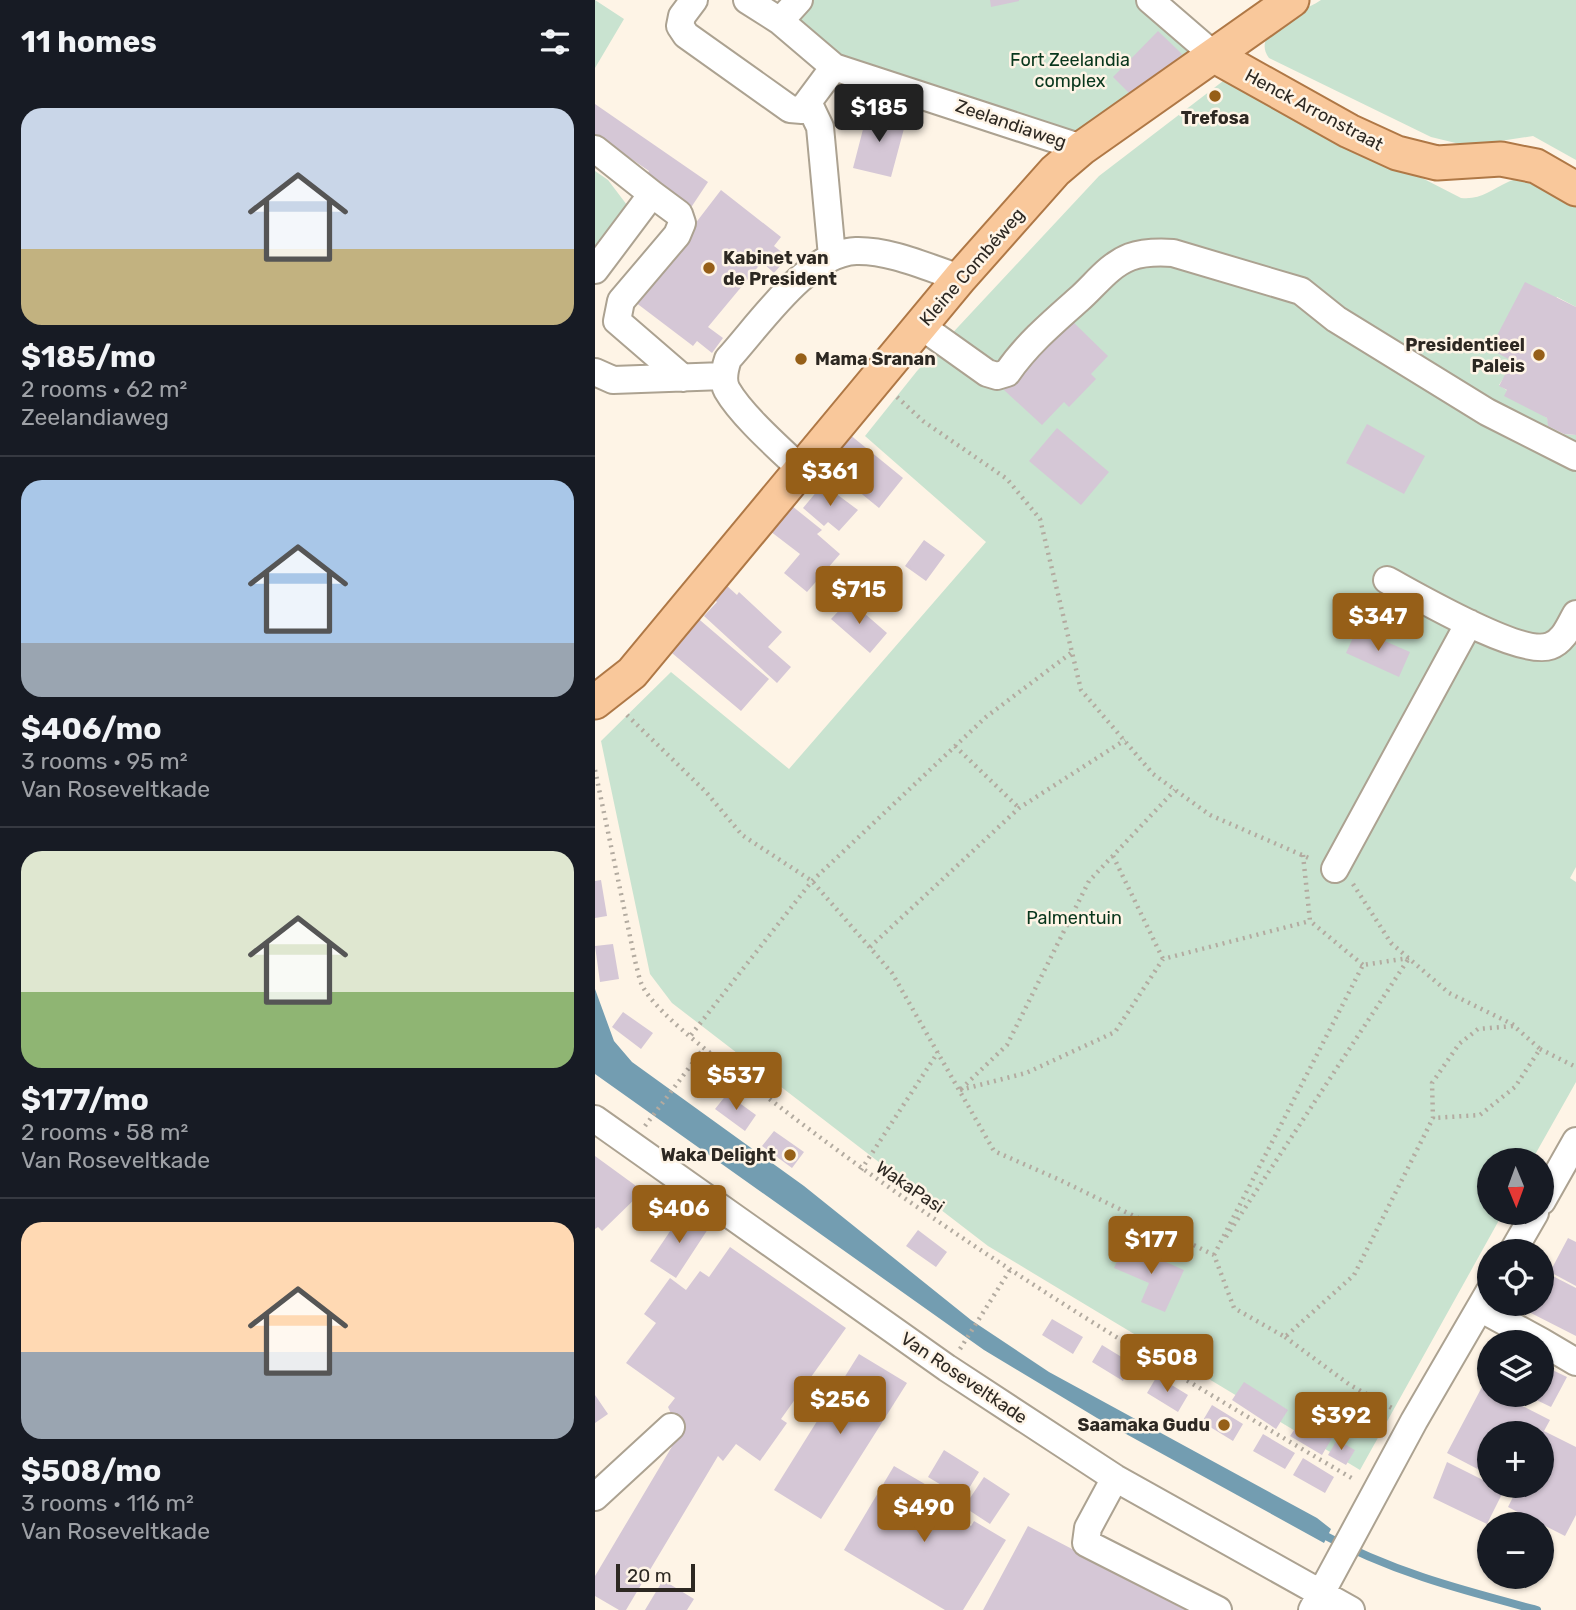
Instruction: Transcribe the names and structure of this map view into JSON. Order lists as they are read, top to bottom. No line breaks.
{"streets":{"main road":["Henck Arronstraat","Kleine Combéweg"],"street":["Zeelandiaweg","Van Roseveltkade"],"path":["WakaPasi"]},"crossings":[["Henck Arronstraat","Kleine Combéweg"],["Zeelandiaweg","Kleine Combéweg"]],"parks":["Fort Zeelandia complex","Palmentuin"],"places":["Trefosa","Kabinet van de President","Presidentieel Paleis","Mama Sranan","Waka Delight","Saamaka Gudu"],"scale_bar":"20 m","north":"bottom","page":{"heading":"11 homes","list":[{"name":"$185/mo","note":"2 rooms · 62 m² · Zeelandiaweg"},{"name":"$406/mo","note":"3 rooms · 95 m² · Van Roseveltkade"},{"name":"$177/mo","note":"2 rooms · 58 m² · Van Roseveltkade"},{"name":"$508/mo","note":"3 rooms · 116 m² · Van Roseveltkade"}],"price":["$185","$361","$715","$347","$537","$406","$177","$508","$256","$392","$490"],"map_buttons":["+","−"],"scale":"20 m"}}
